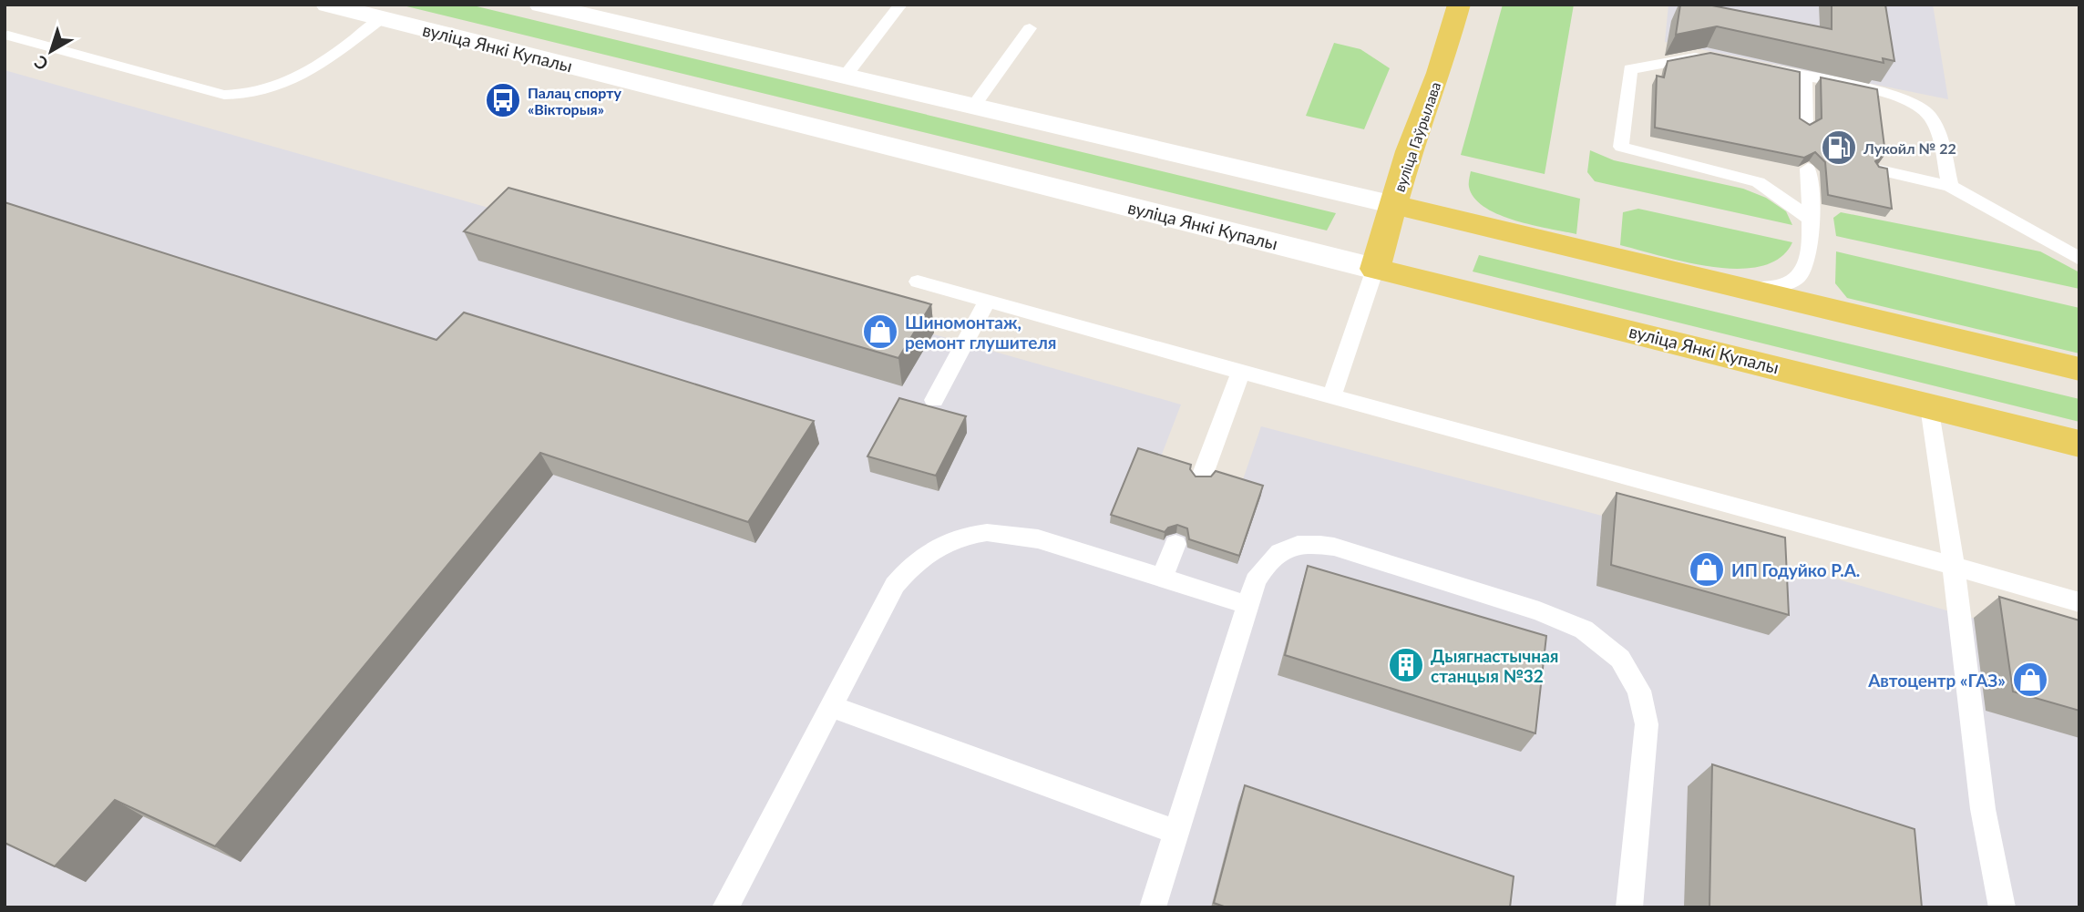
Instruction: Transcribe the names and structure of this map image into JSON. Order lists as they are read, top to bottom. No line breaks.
{"streets":{"main road":["вуліца Янкі Купалы","вуліца Гаўрылава"]},"crossings":[["вуліца Янкі Купалы","вуліца Гаўрылава"]],"places":{"bus stop":["Палац спорту «Вікторыя»"],"fuel station":["Лукойл № 22"],"shop":["Шиномонтаж, ремонт глушителя","ИП Годуйко Р.А.","Автоцентр «ГАЗ»"],"building":["Дыягнастычная станцыя №32"]},"north":"bottom left"}
